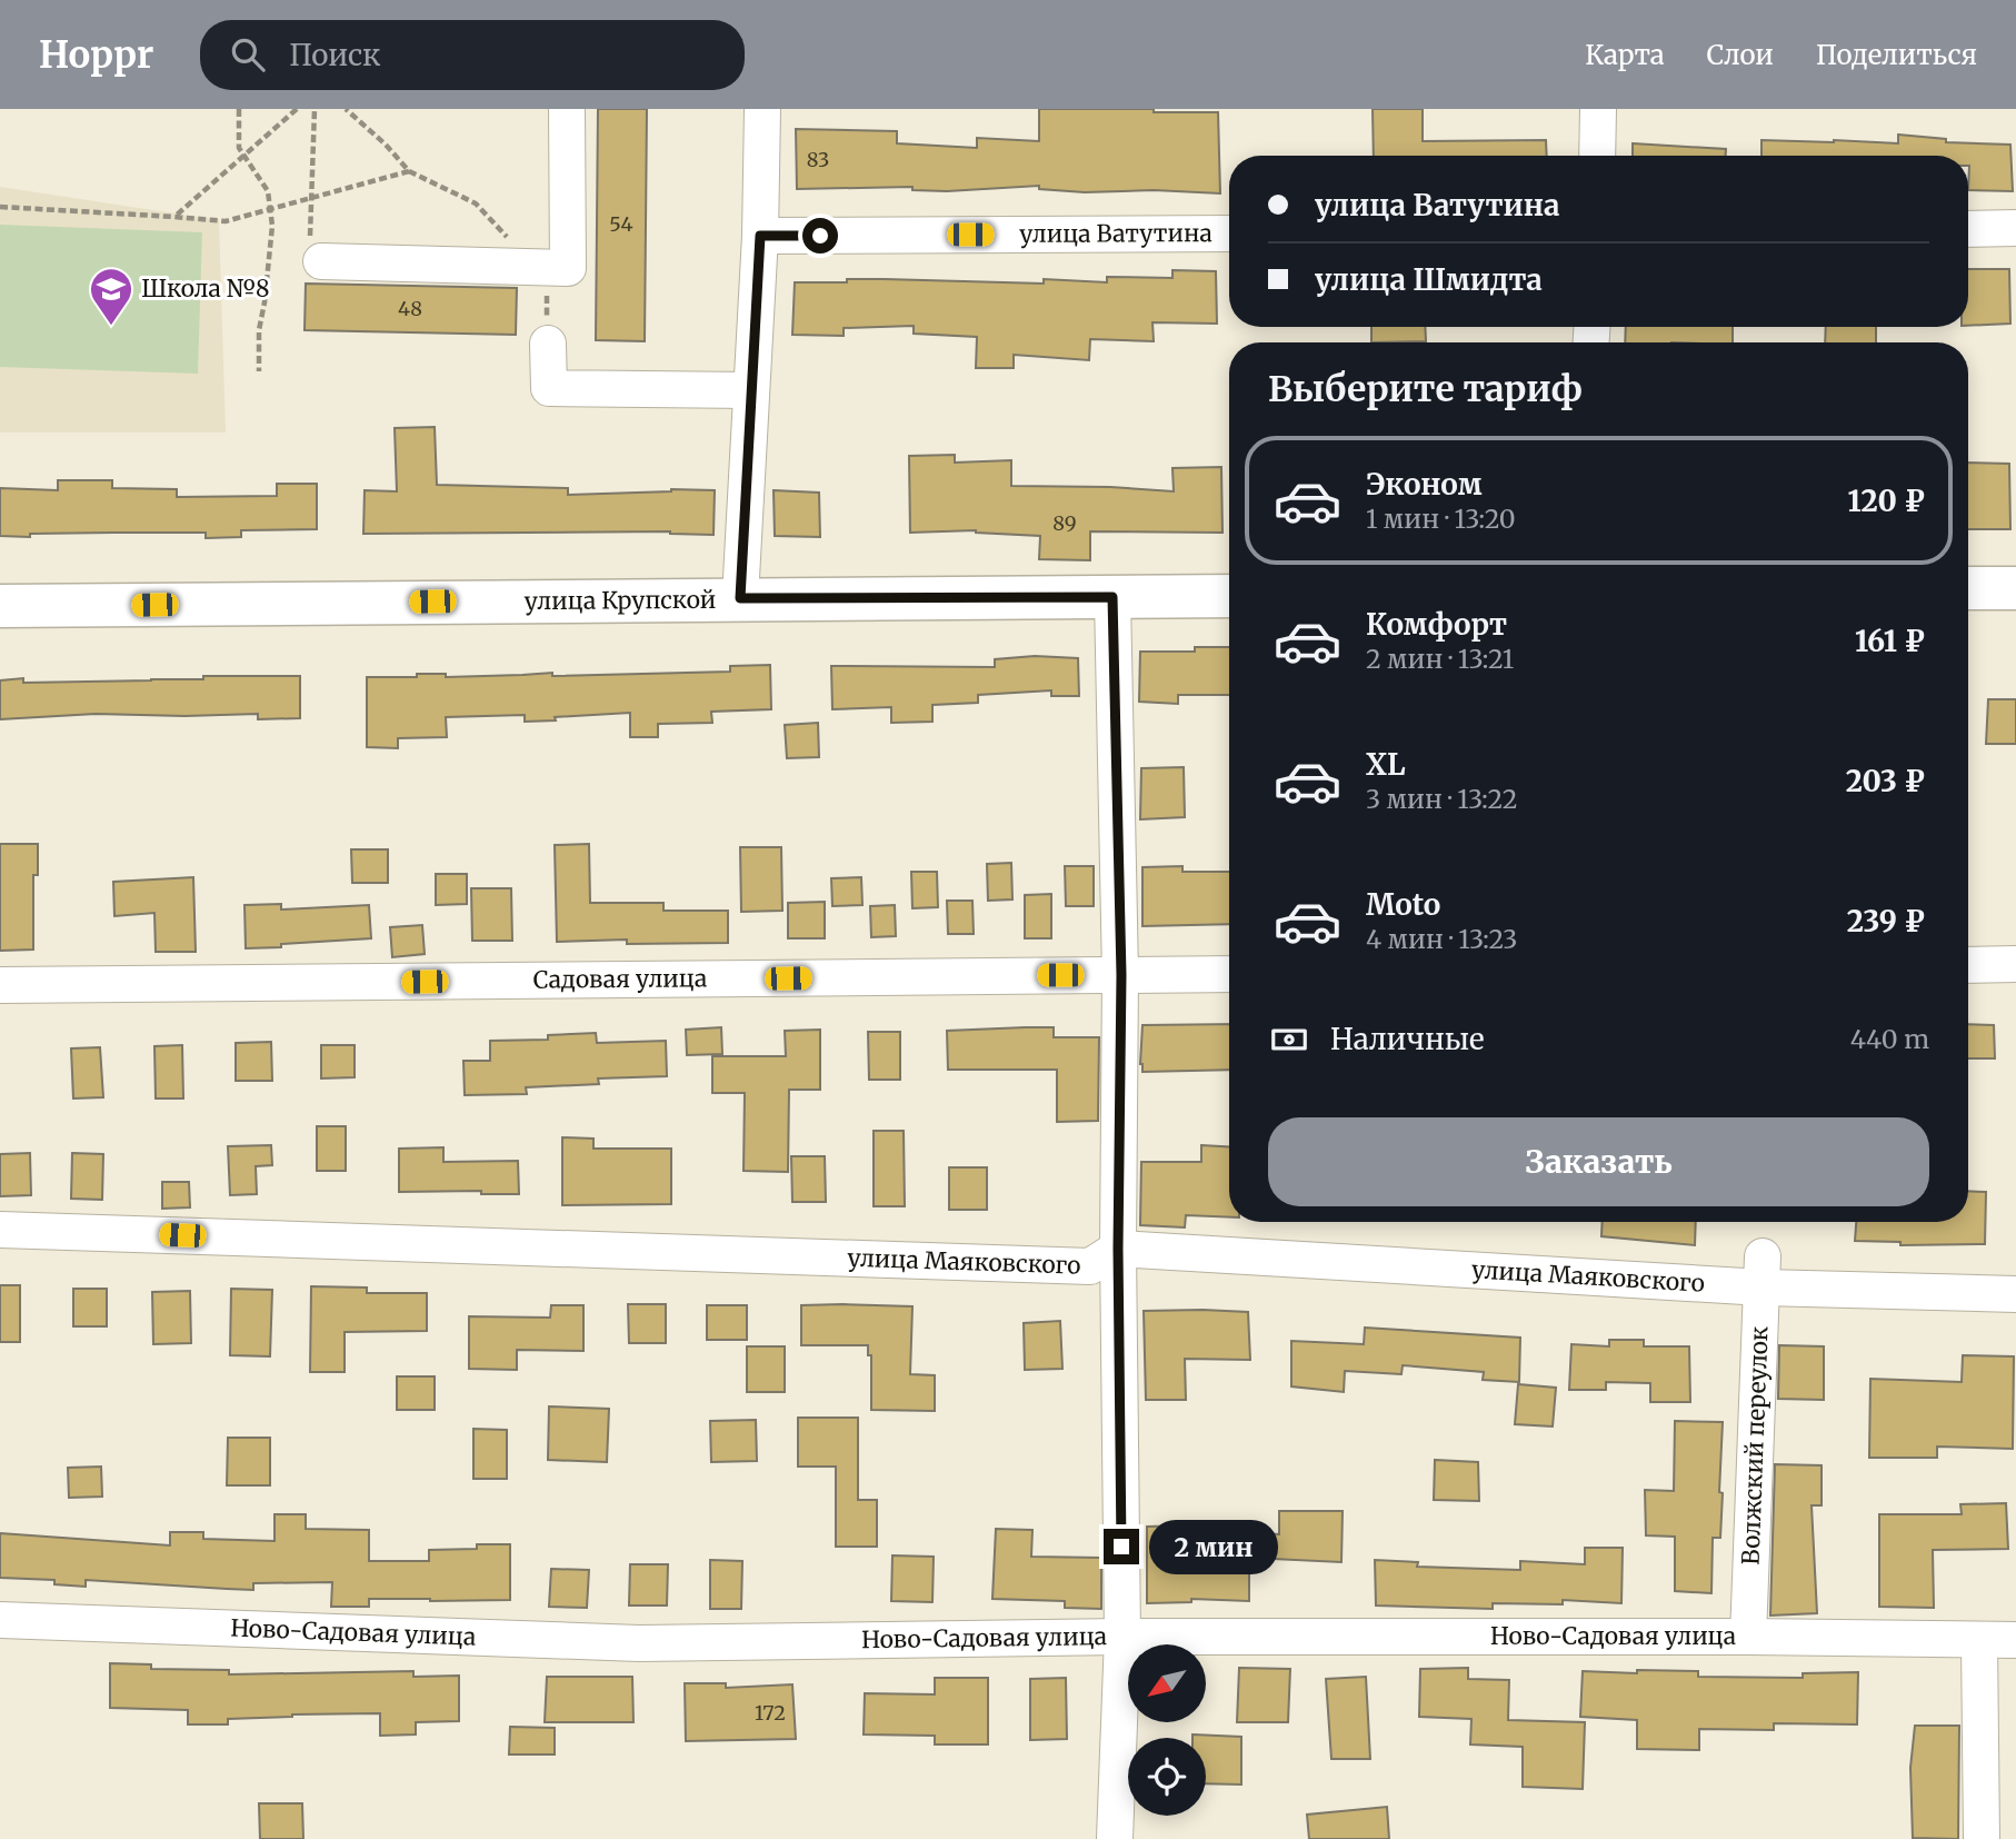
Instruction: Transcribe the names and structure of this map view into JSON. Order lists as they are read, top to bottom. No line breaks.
{"streets":{"main road":["улица Крупской"],"street":["улица Ватутина","Садовая улица","улица Маяковского","Волжский переулок","Ново-Садовая улица"]},"crossings":[["улица Маяковского","Волжский переулок"],["Волжский переулок","Ново-Садовая улица"]],"places":{"school or university":["Школа №8"]},"house_numbers":["83","54","48","89","172"],"north":"bottom left","page":{"header":"Hoppr","search":"Поиск","nav":["Карта","Слои","Поделиться"],"banner":["улица Ватутина","улица Шмидта"],"heading":"Выберите тариф","list":[{"name":"Эконом","note":"1 мин · 13:20","value":"120 ₽"},{"name":"Комфорт","note":"2 мин · 13:21","value":"161 ₽"},{"name":"XL","note":"3 мин · 13:22","value":"203 ₽"},{"name":"Moto","note":"4 мин · 13:23","value":"239 ₽"}],"pay":["Наличные","440 m"],"buttons":"Заказать","bubble":"2 мин"}}
